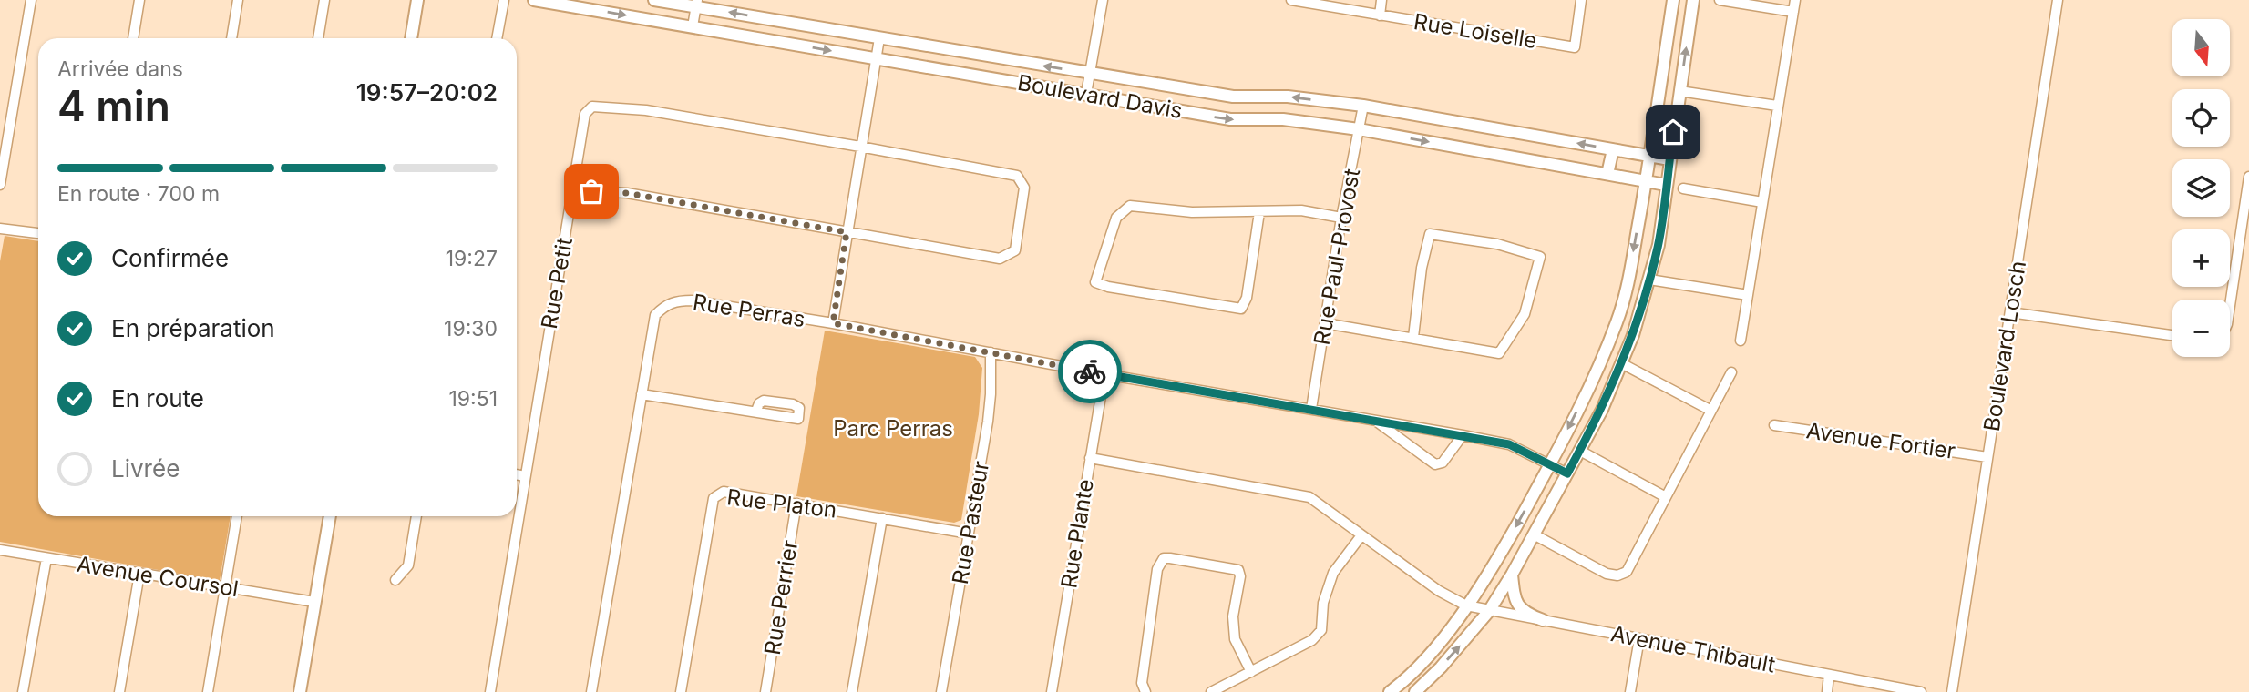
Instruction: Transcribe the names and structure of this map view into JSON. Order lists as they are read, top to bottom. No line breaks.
{"streets":{"street":["Rue Loiselle","Boulevard Davis","Rue Paul-Provost","Rue Petit","Rue Perras","Boulevard Losch","Avenue Fortier","Rue Platon","Rue Pasteur","Rue Plante","Avenue Coursol","Rue Perrier","Avenue Thibault"]},"crossings":[["Boulevard Davis","Rue Paul-Provost"],["Rue Paul-Provost","Rue Perras"],["Rue Perras","Rue Pasteur"],["Rue Perras","Rue Plante"],["Boulevard Losch","Avenue Fortier"],["Rue Platon","Rue Pasteur"],["Rue Platon","Rue Perrier"],["Rue Plante","Avenue Thibault"]],"parks":["Parc Perras"],"north":"bottom","page":{"map_buttons":["+","−"],"heading":["4 min","Arrivée dans","19:57–20:02"],"bar":"En route · 700 m","list":[["Confirmée","19:27"],["En préparation","19:30"],["En route","19:51"],"Livrée"]}}
